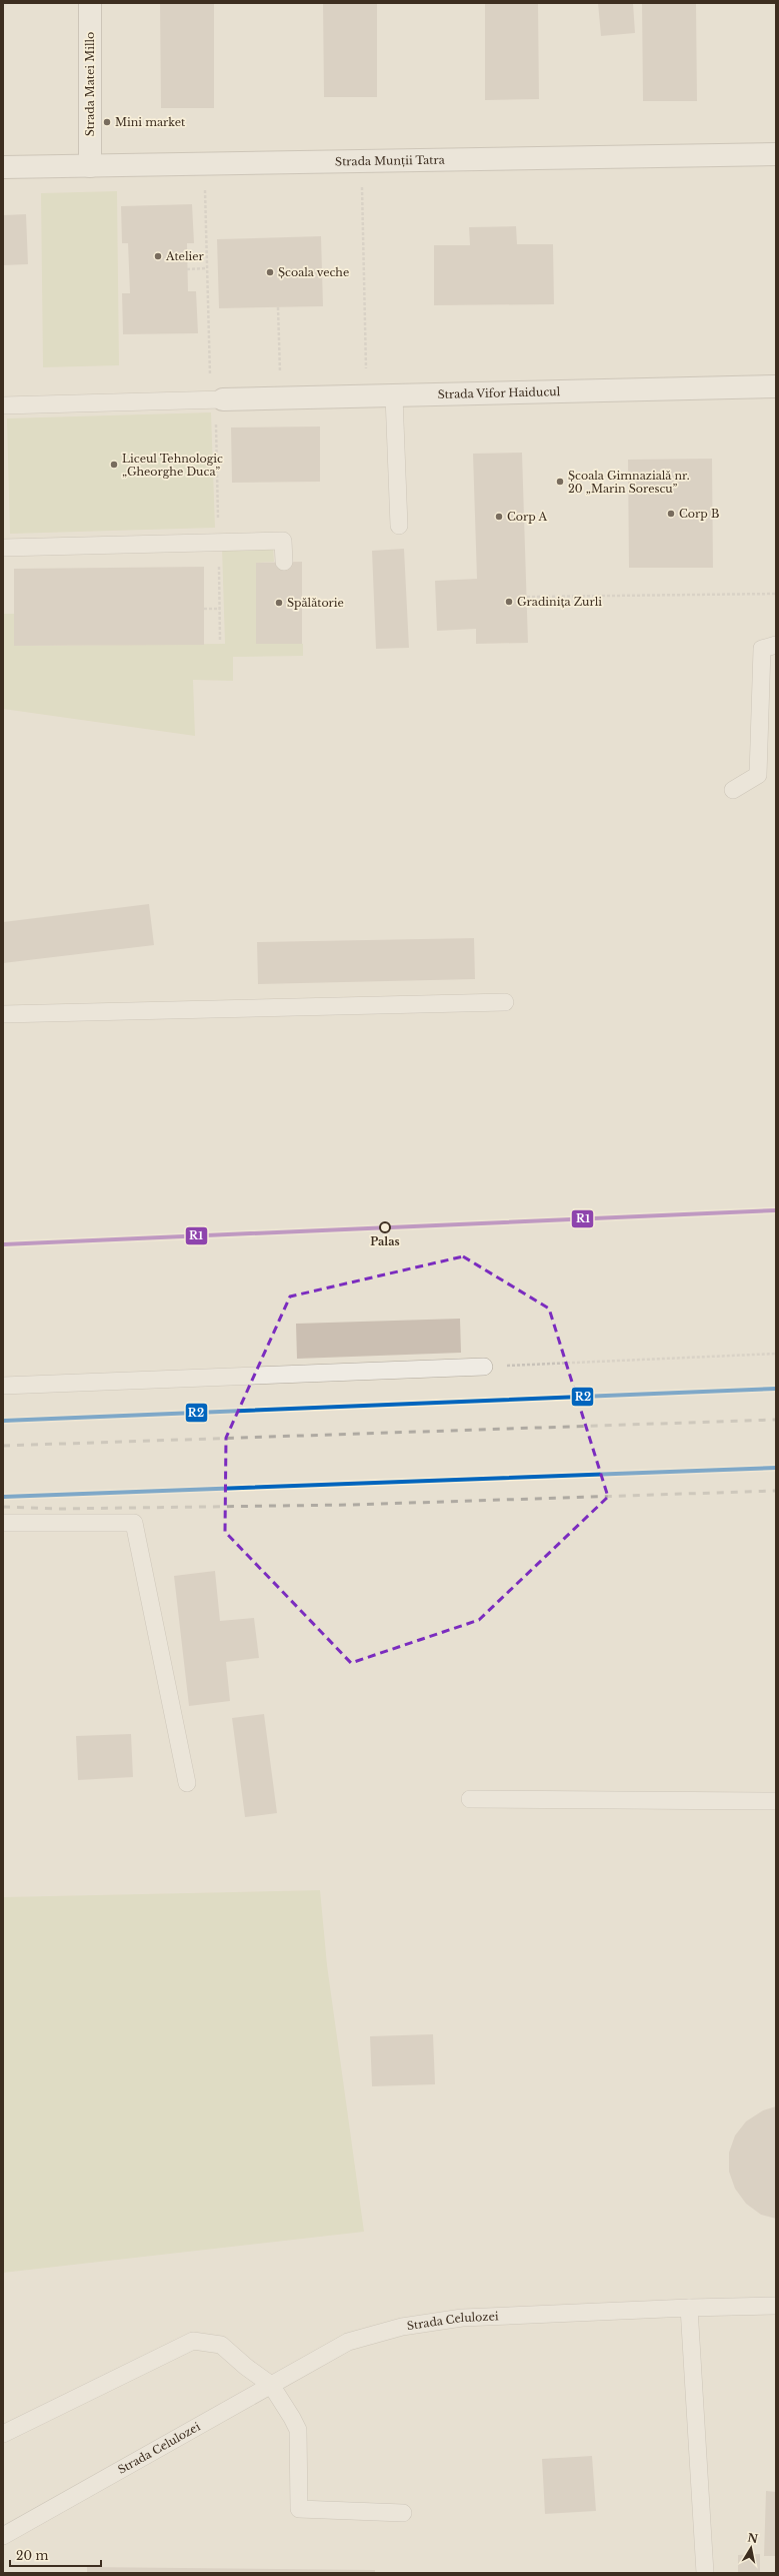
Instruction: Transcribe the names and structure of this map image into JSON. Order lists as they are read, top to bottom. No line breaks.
{"streets":{"street":["Strada Matei Millo","Strada Munții Tatra","Strada Vifor Haiducul"],"lane":["Strada Celulozei"]},"crossings":[["Strada Matei Millo","Strada Munții Tatra"]],"places":["Mini market","Atelier","Școala veche","Liceul Tehnologic „Gheorghe Duca”","Școala Gimnazială nr. 20 „Marin Sorescu”","Corp B","Corp A","Gradinița Zurli","Spălătorie","Palas"],"lines":["transit line R1","transit line R2"],"scale_bar":"20 m","north":"top"}
